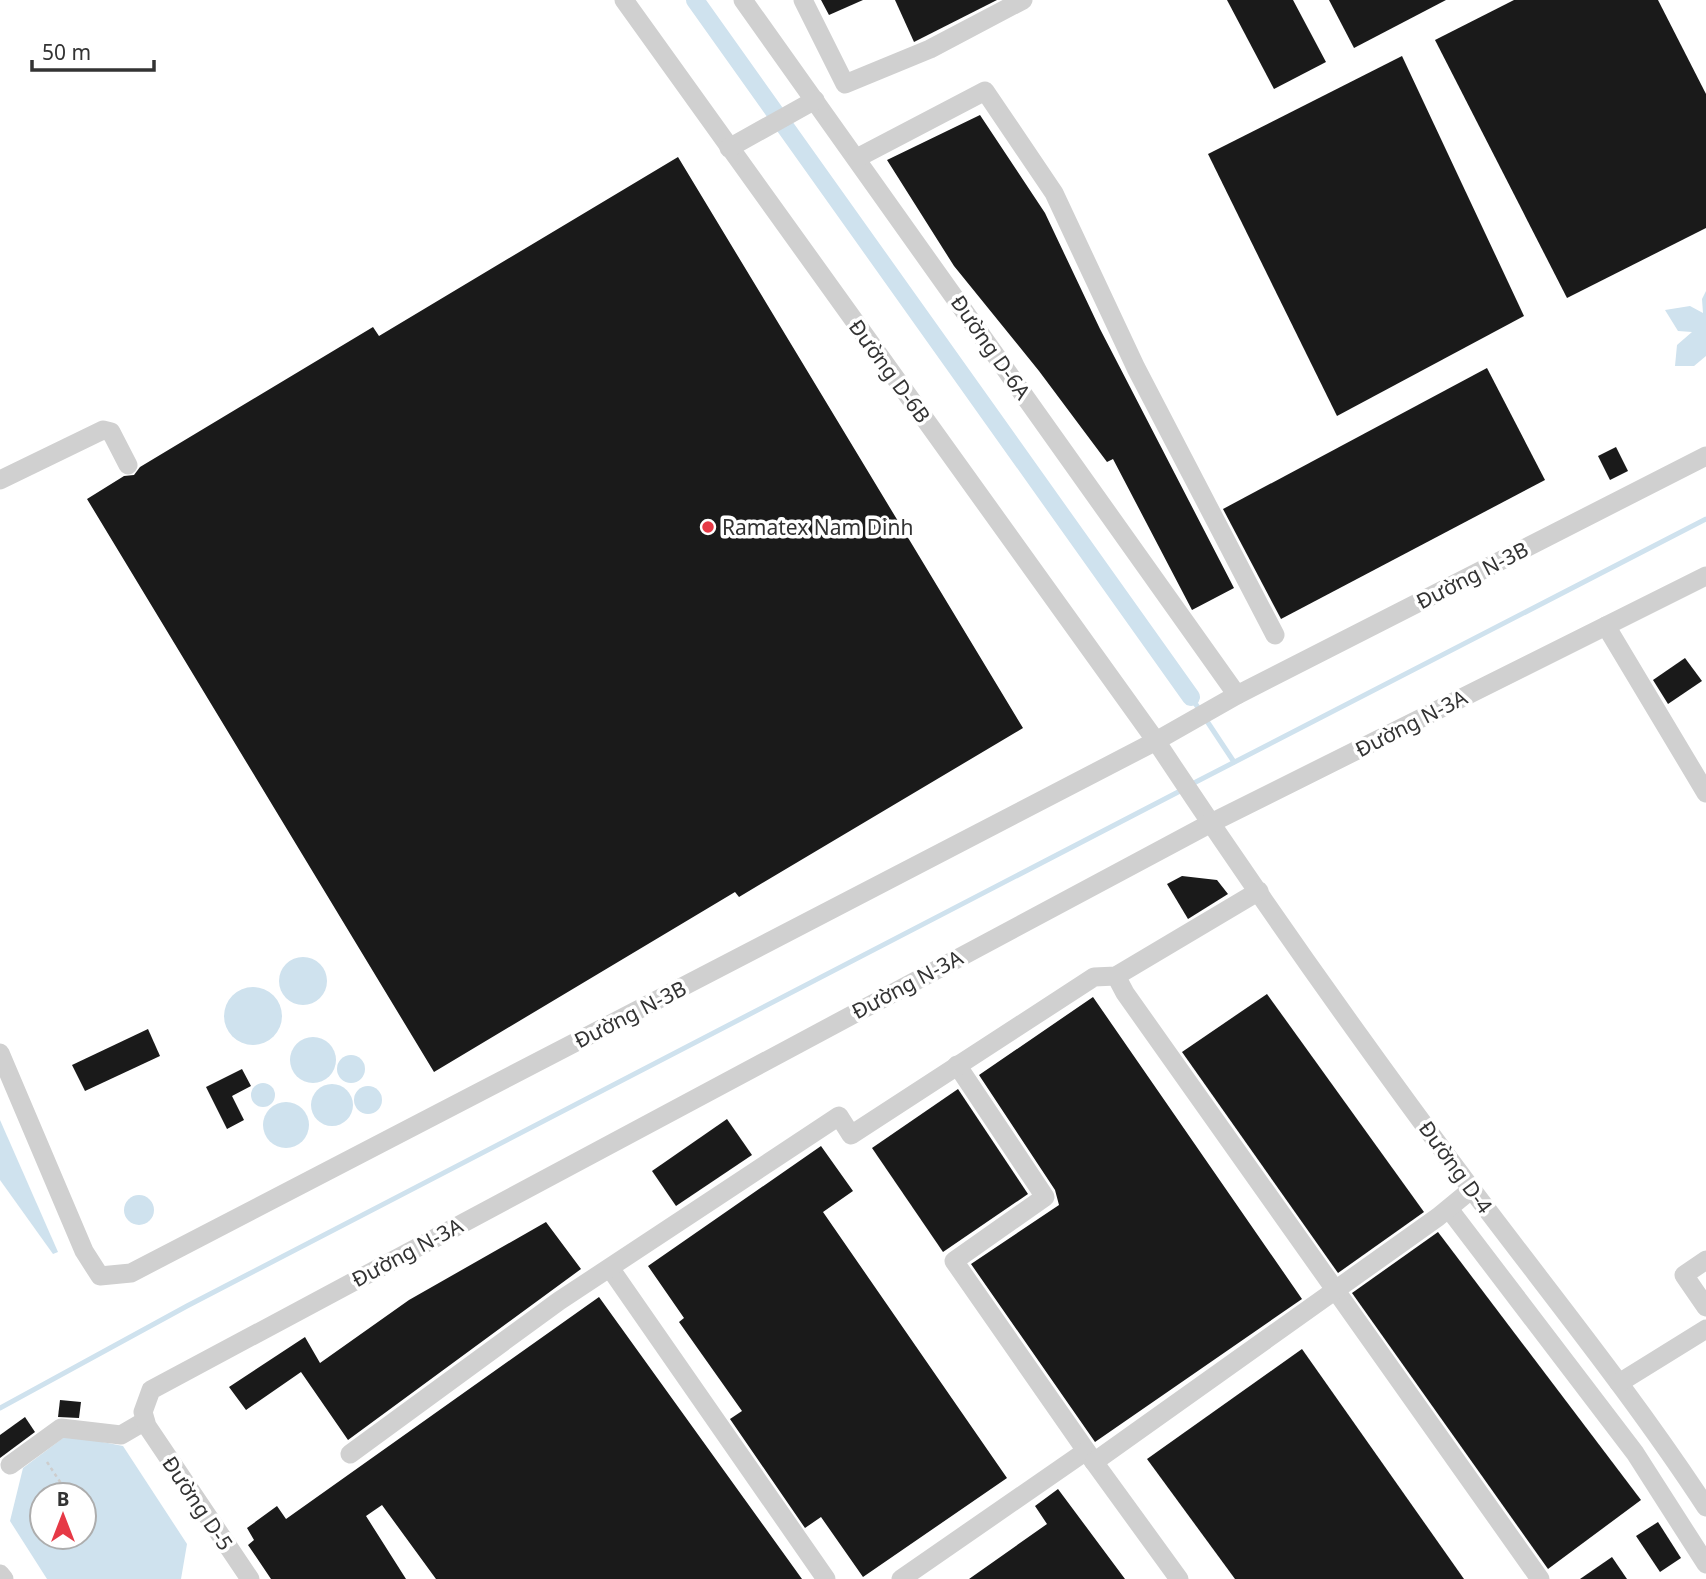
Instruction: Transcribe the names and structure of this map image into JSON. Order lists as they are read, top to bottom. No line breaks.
{"streets":{"street":["Đường D-6A","Đường D-6B","Đường N-3B","Đường N-3A","Đường D-4","Đường D-5"]},"crossings":[["Đường D-6A","Đường N-3B"],["Đường D-6B","Đường N-3B"],["Đường D-6B","Đường D-4"],["Đường N-3A","Đường D-4"],["Đường N-3A","Đường D-5"]],"places":["Ramatex Nam Dinh"],"scale_bar":"50 m","north":"top"}
